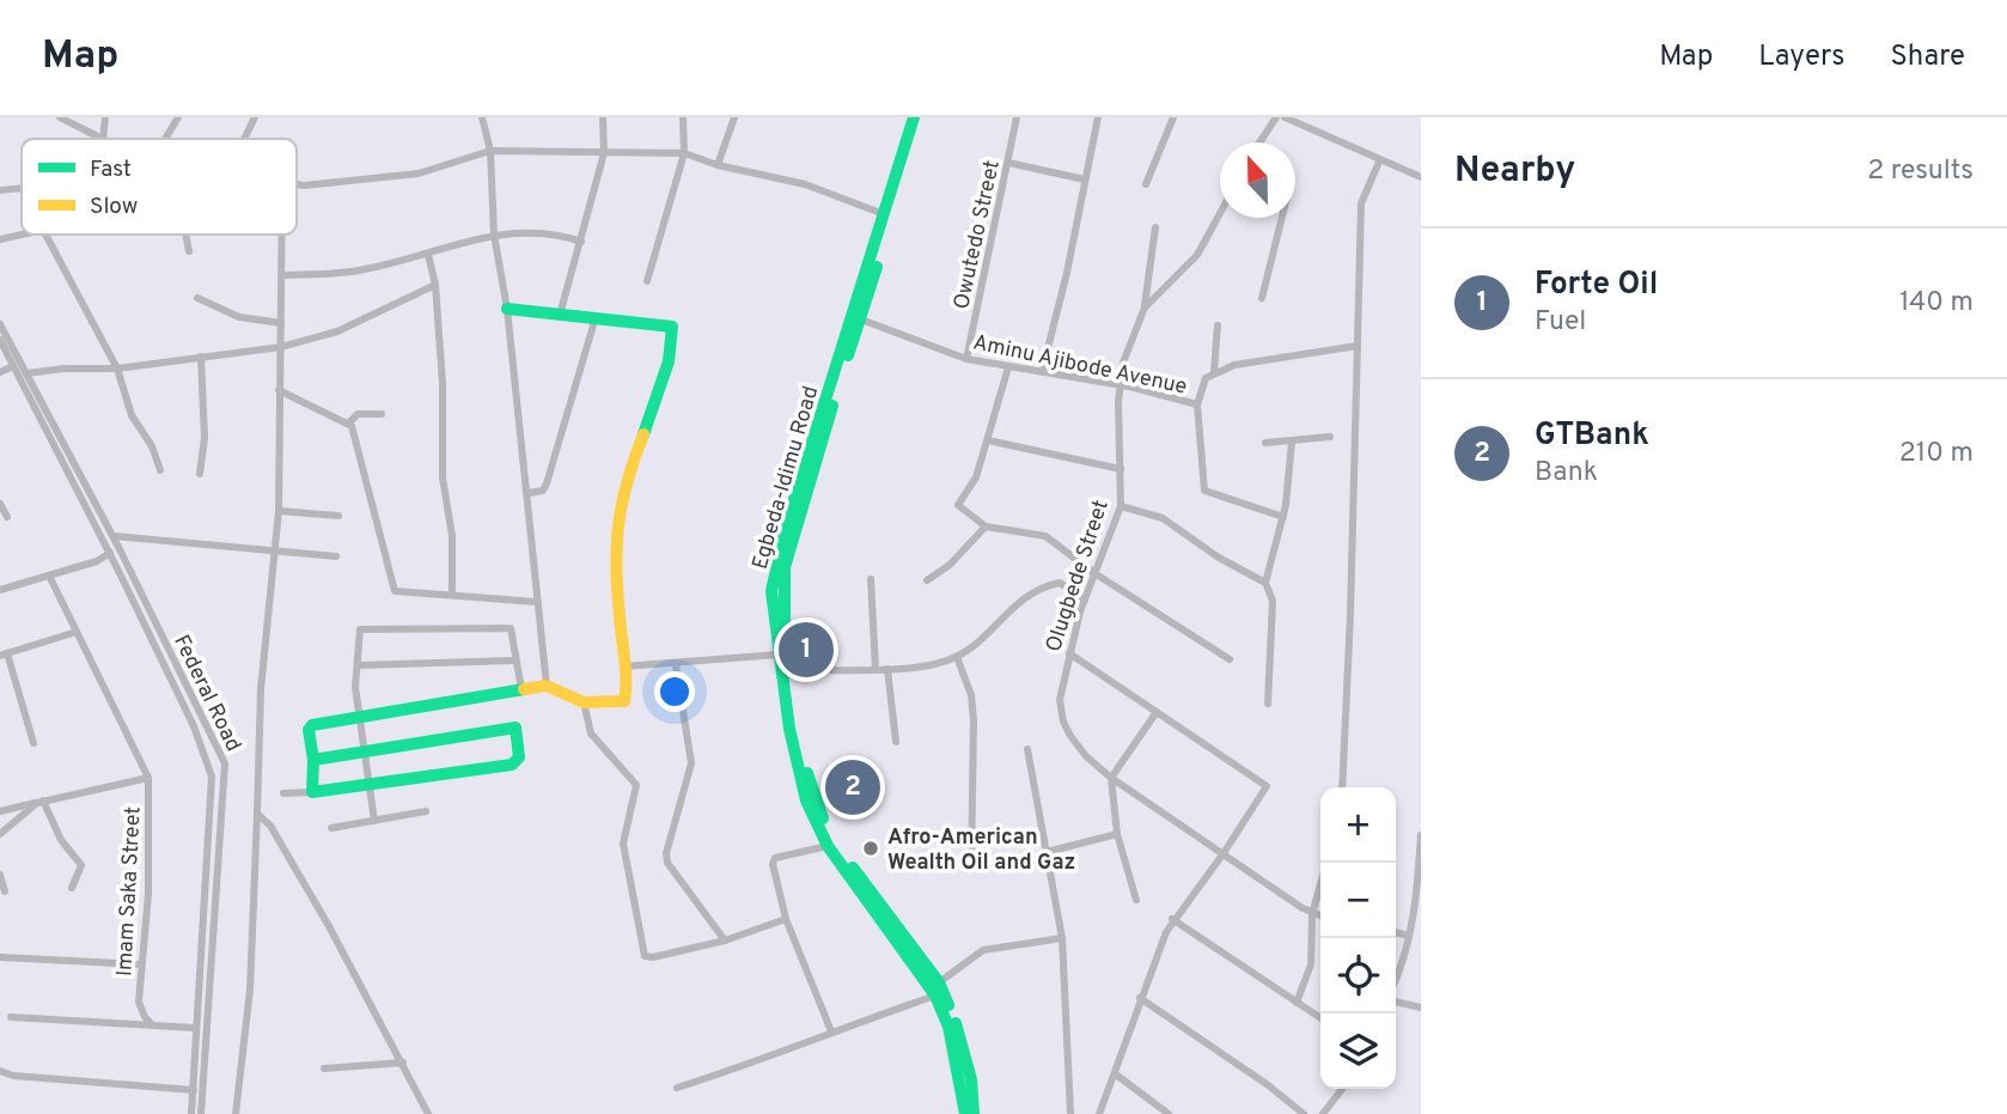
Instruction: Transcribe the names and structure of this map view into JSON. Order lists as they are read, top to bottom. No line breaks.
{"streets":{"main road":["Egbeda-Idimu Road"],"street":["Owutedo Street","Aminu Ajibode Avenue","Olugbede Street","Federal Road","Imam Saka Street"]},"crossings":[["Owutedo Street","Aminu Ajibode Avenue"],["Aminu Ajibode Avenue","Egbeda-Idimu Road"],["Aminu Ajibode Avenue","Olugbede Street"]],"places":["Afro-American Wealth Oil and Gaz"],"legend":["Fast","Slow"],"north":"top","page":{"header":"Map","nav":["Map","Layers","Share"],"heading":["Nearby","2 results"],"list":[{"mark":"1","name":"Forte Oil","note":"Fuel","value":"140 m"},{"mark":"2","name":"GTBank","note":"Bank","value":"210 m"}],"pins":["1","2"],"map_buttons":["+","−"]}}
